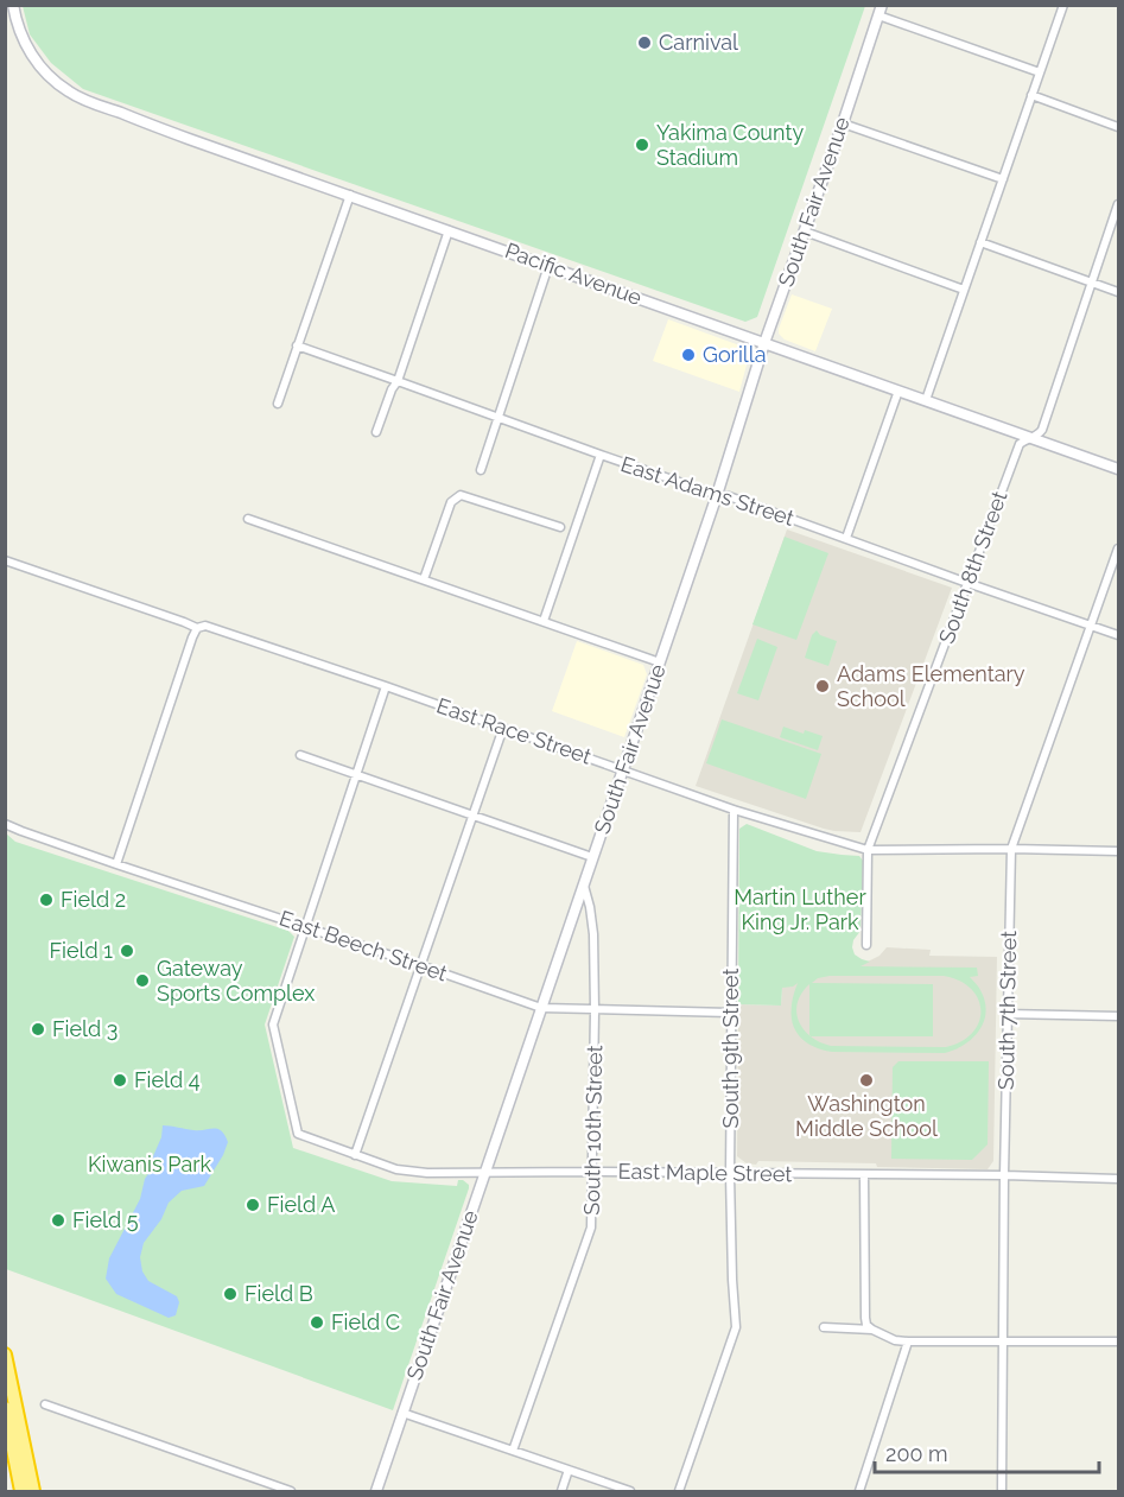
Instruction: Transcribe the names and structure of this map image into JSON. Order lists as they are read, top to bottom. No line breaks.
{"streets":{"street":["South Fair Avenue","Pacific Avenue","East Adams Street","South 8th Street","East Race Street","East Beech Street","South 7th Street","South 9th Street","South 10th Street","East Maple Street"]},"crossings":[["South Fair Avenue","Pacific Avenue"],["South Fair Avenue","East Adams Street"],["South Fair Avenue","East Race Street"],["South Fair Avenue","East Beech Street"],["South Fair Avenue","South 10th Street"],["South Fair Avenue","East Maple Street"],["Pacific Avenue","South 8th Street"],["East Adams Street","South 8th Street"],["East Adams Street","South 7th Street"],["South 8th Street","East Race Street"],["East Race Street","South 7th Street"],["East Race Street","South 9th Street"],["East Beech Street","South 9th Street"],["East Beech Street","South 10th Street"],["East Beech Street","East Maple Street"],["South 7th Street","East Maple Street"],["South 9th Street","East Maple Street"],["South 10th Street","East Maple Street"]],"parks":["Martin Luther King Jr. Park","Kiwanis Park"],"places":["Carnival","Yakima County Stadium","Gorilla","Adams Elementary School","Field 2","Field 1","Gateway Sports Complex","Field 3","Field 4","Washington Middle School","Field A","Field 5","Field B","Field C"],"scale_bar":"200 m"}
